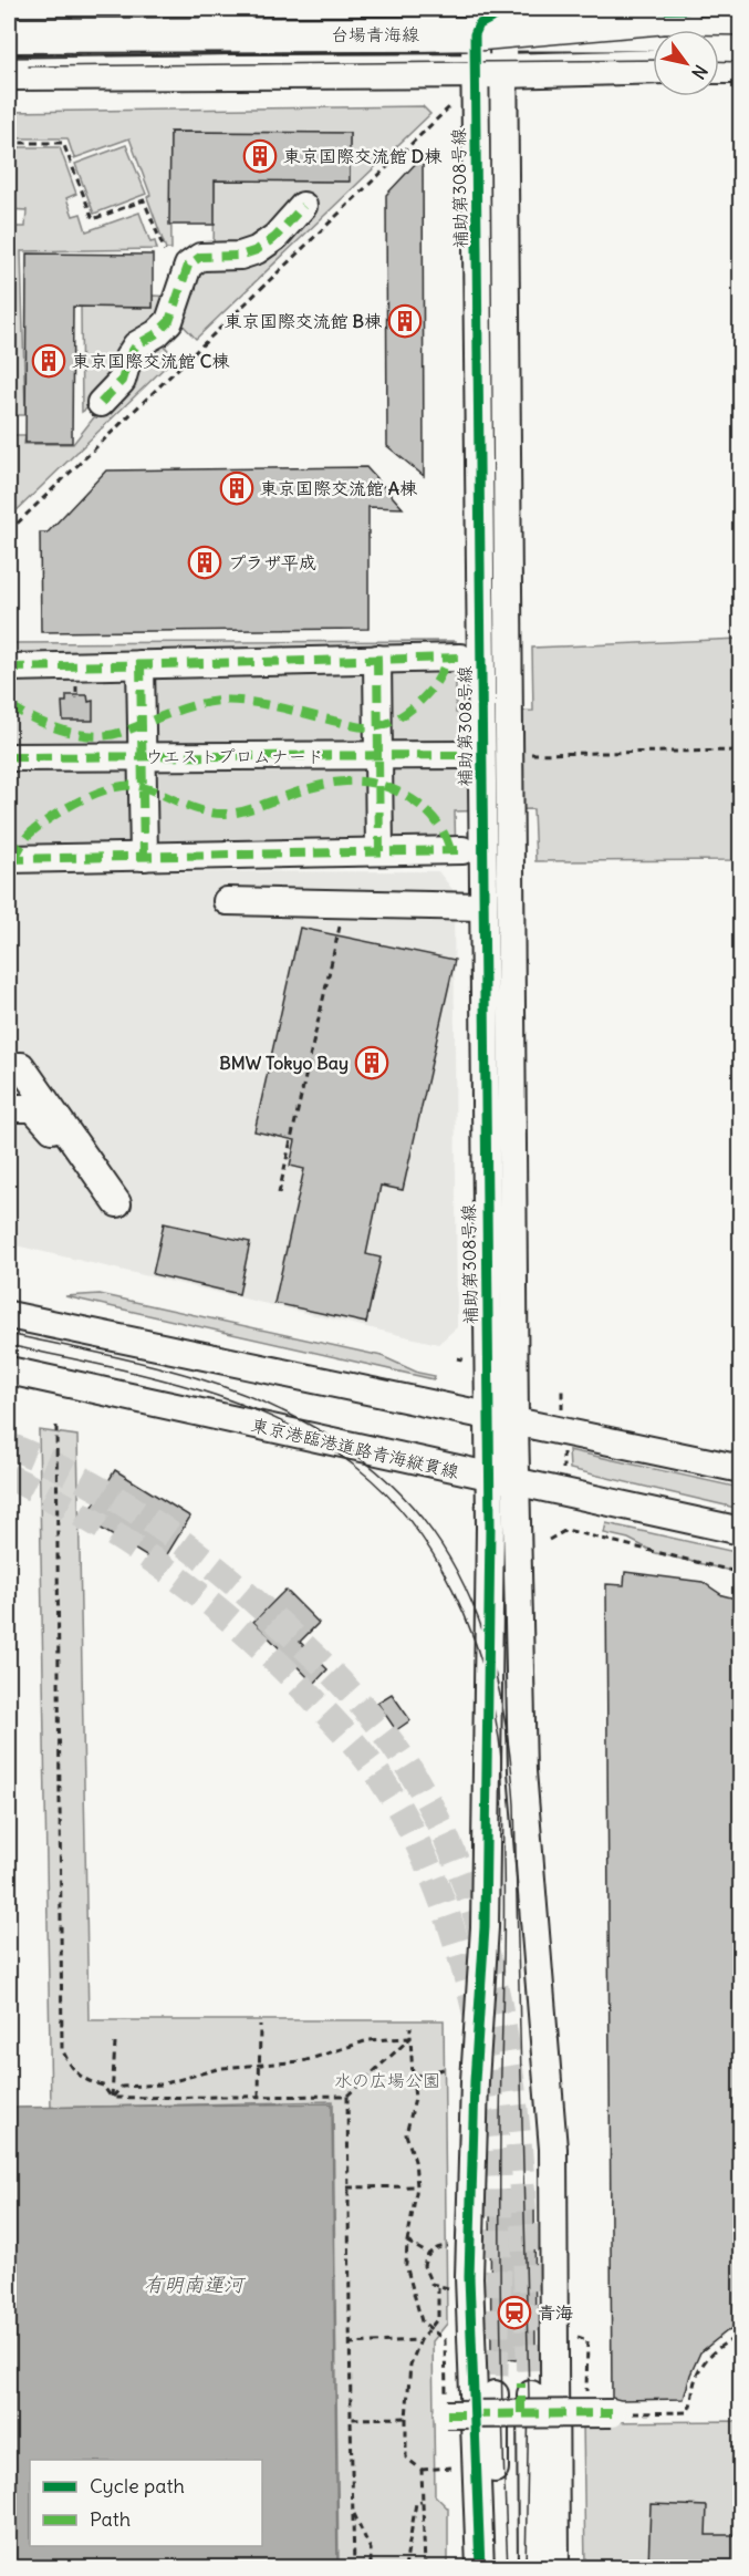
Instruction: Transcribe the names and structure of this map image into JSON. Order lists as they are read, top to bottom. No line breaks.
{"streets":{"main road":["台場青海線"],"street":["補助第308号線","ウエストプロムナード","東京港臨港道路青海縦貫線"]},"crossings":[["台場青海線","補助第308号線"],["補助第308号線","東京港臨港道路青海縦貫線"]],"water":["有明南運河"],"parks":["水の広場公園"],"places":{"building":["東京国際交流館 D棟","東京国際交流館 B棟","東京国際交流館 C棟","東京国際交流館 A棟","プラザ平成","BMW Tokyo Bay"],"station":["青海"]},"legend":["Cycle path","Path"],"north":"bottom right"}
